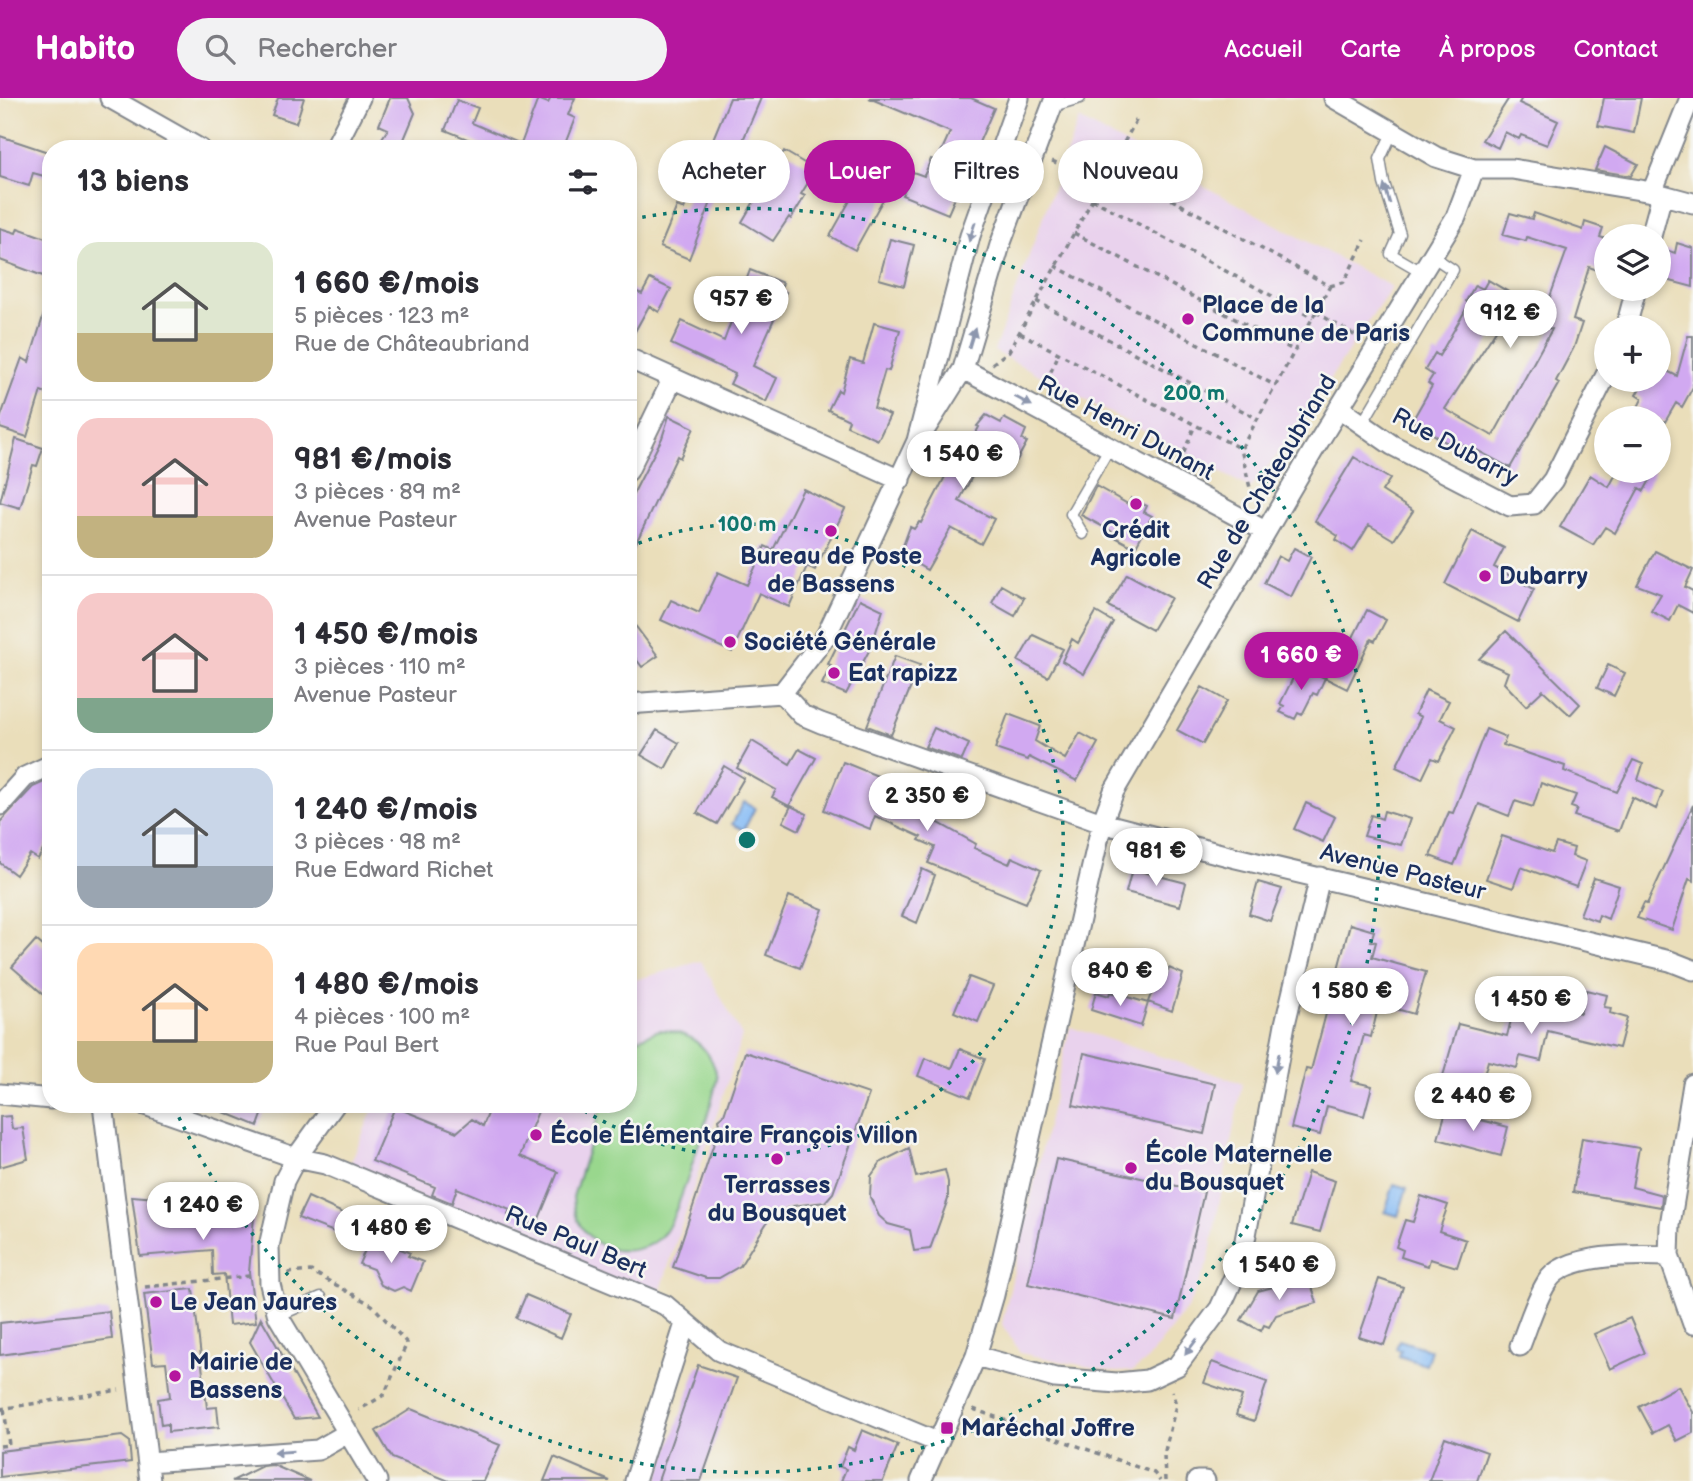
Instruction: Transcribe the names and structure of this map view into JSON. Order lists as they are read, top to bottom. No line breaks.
{"streets":{"street":["Rue Henri Dunant","Rue Dubarry","Rue de Châteaubriand","Avenue Pasteur","Rue Paul Bert"]},"crossings":[["Rue Henri Dunant","Rue de Châteaubriand"],["Rue Dubarry","Rue de Châteaubriand"],["Rue de Châteaubriand","Avenue Pasteur"],["Rue de Châteaubriand","Rue Paul Bert"]],"places":{"other":["Place de la Commune de Paris","Crédit Agricole","Bureau de Poste de Bassens","Dubarry","Société Générale","Eat rapizz","École Élémentaire François Villon","Terrasses du Bousquet","École Maternelle du Bousquet","Le Jean Jaures","Mairie de Bassens"],"transit":["Maréchal Joffre"]},"page":{"header":"Habito","search":"Rechercher","nav":["Accueil","Carte","À propos","Contact"],"chip":["Acheter","Louer","Filtres","Nouveau"],"heading":"13 biens","map_buttons":["+","−"],"list":[{"name":"1 660 €/mois","note":"5 pièces · 123 m² · Rue de Châteaubriand"},{"name":"981 €/mois","note":"3 pièces · 89 m² · Avenue Pasteur"},{"name":"1 450 €/mois","note":"3 pièces · 110 m² · Avenue Pasteur"},{"name":"1 240 €/mois","note":"3 pièces · 98 m² · Rue Edward Richet"},{"name":"1 480 €/mois","note":"4 pièces · 100 m² · Rue Paul Bert"}],"price":["957 €","912 €","1 540 €","1 660 €","2 350 €","981 €","840 €","1 580 €","1 450 €","2 440 €","1 240 €","1 480 €","1 540 €"]},"rings":["200 m","100 m"]}
